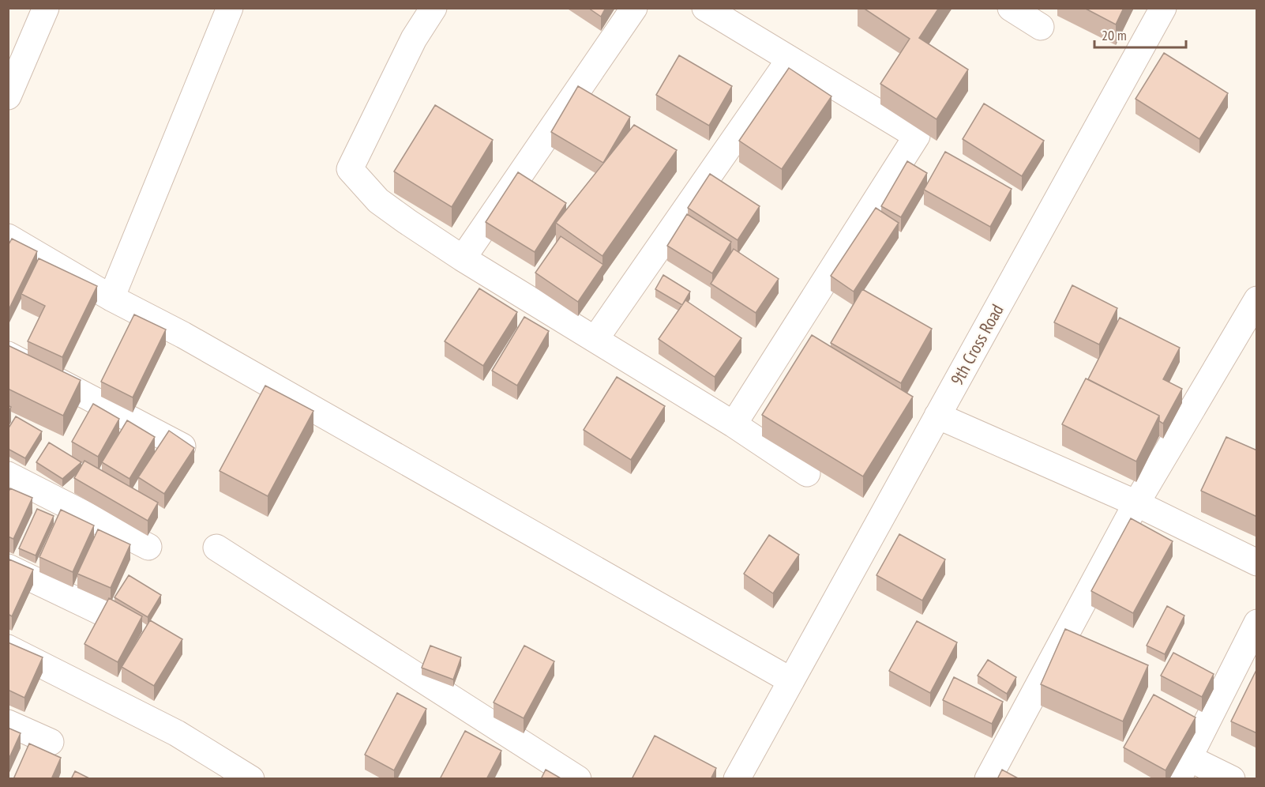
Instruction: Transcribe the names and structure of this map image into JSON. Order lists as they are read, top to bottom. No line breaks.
{"streets":{"street":["9th Cross Road"]},"scale_bar":"20 m"}
